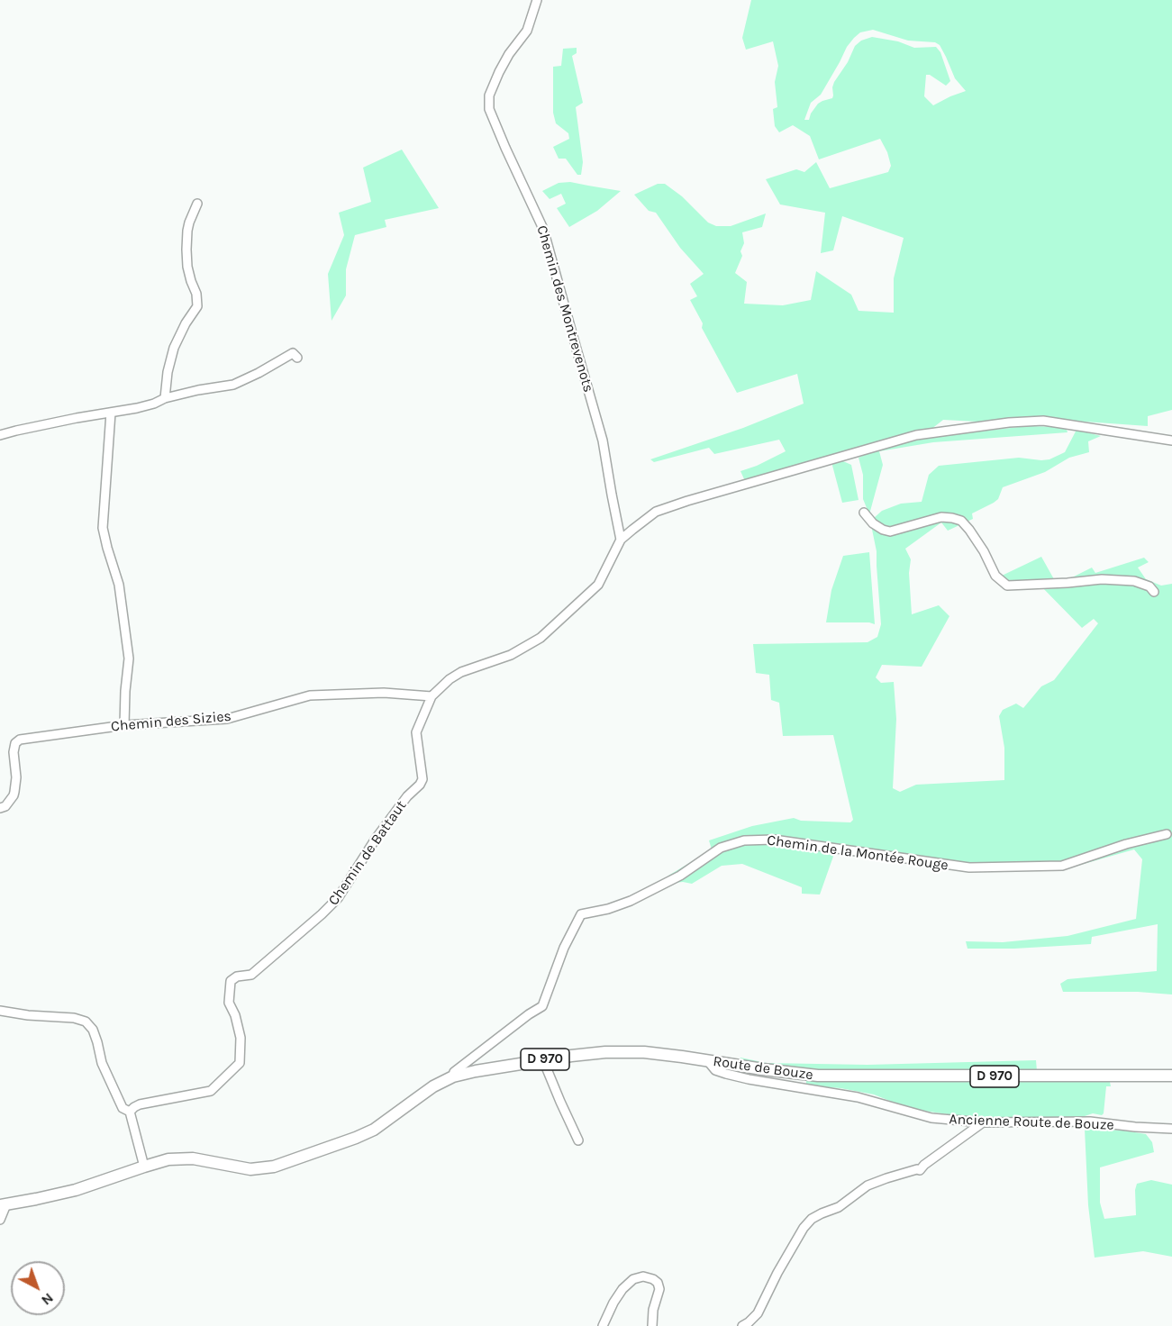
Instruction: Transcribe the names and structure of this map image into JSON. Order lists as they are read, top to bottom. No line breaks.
{"streets":{"main road":["D 970","Route de Bouze"],"street":["Chemin des Montrevenots","Chemin des Sizies","Chemin de Battaut","Chemin de la Montée Rouge","Ancienne Route de Bouze"]},"crossings":[["Chemin des Montrevenots","Chemin de Battaut"],["Chemin des Sizies","Chemin de Battaut"],["Chemin de la Montée Rouge","Route de Bouze"],["D 970","Route de Bouze"],["Route de Bouze","Ancienne Route de Bouze"]],"north":"bottom right"}
